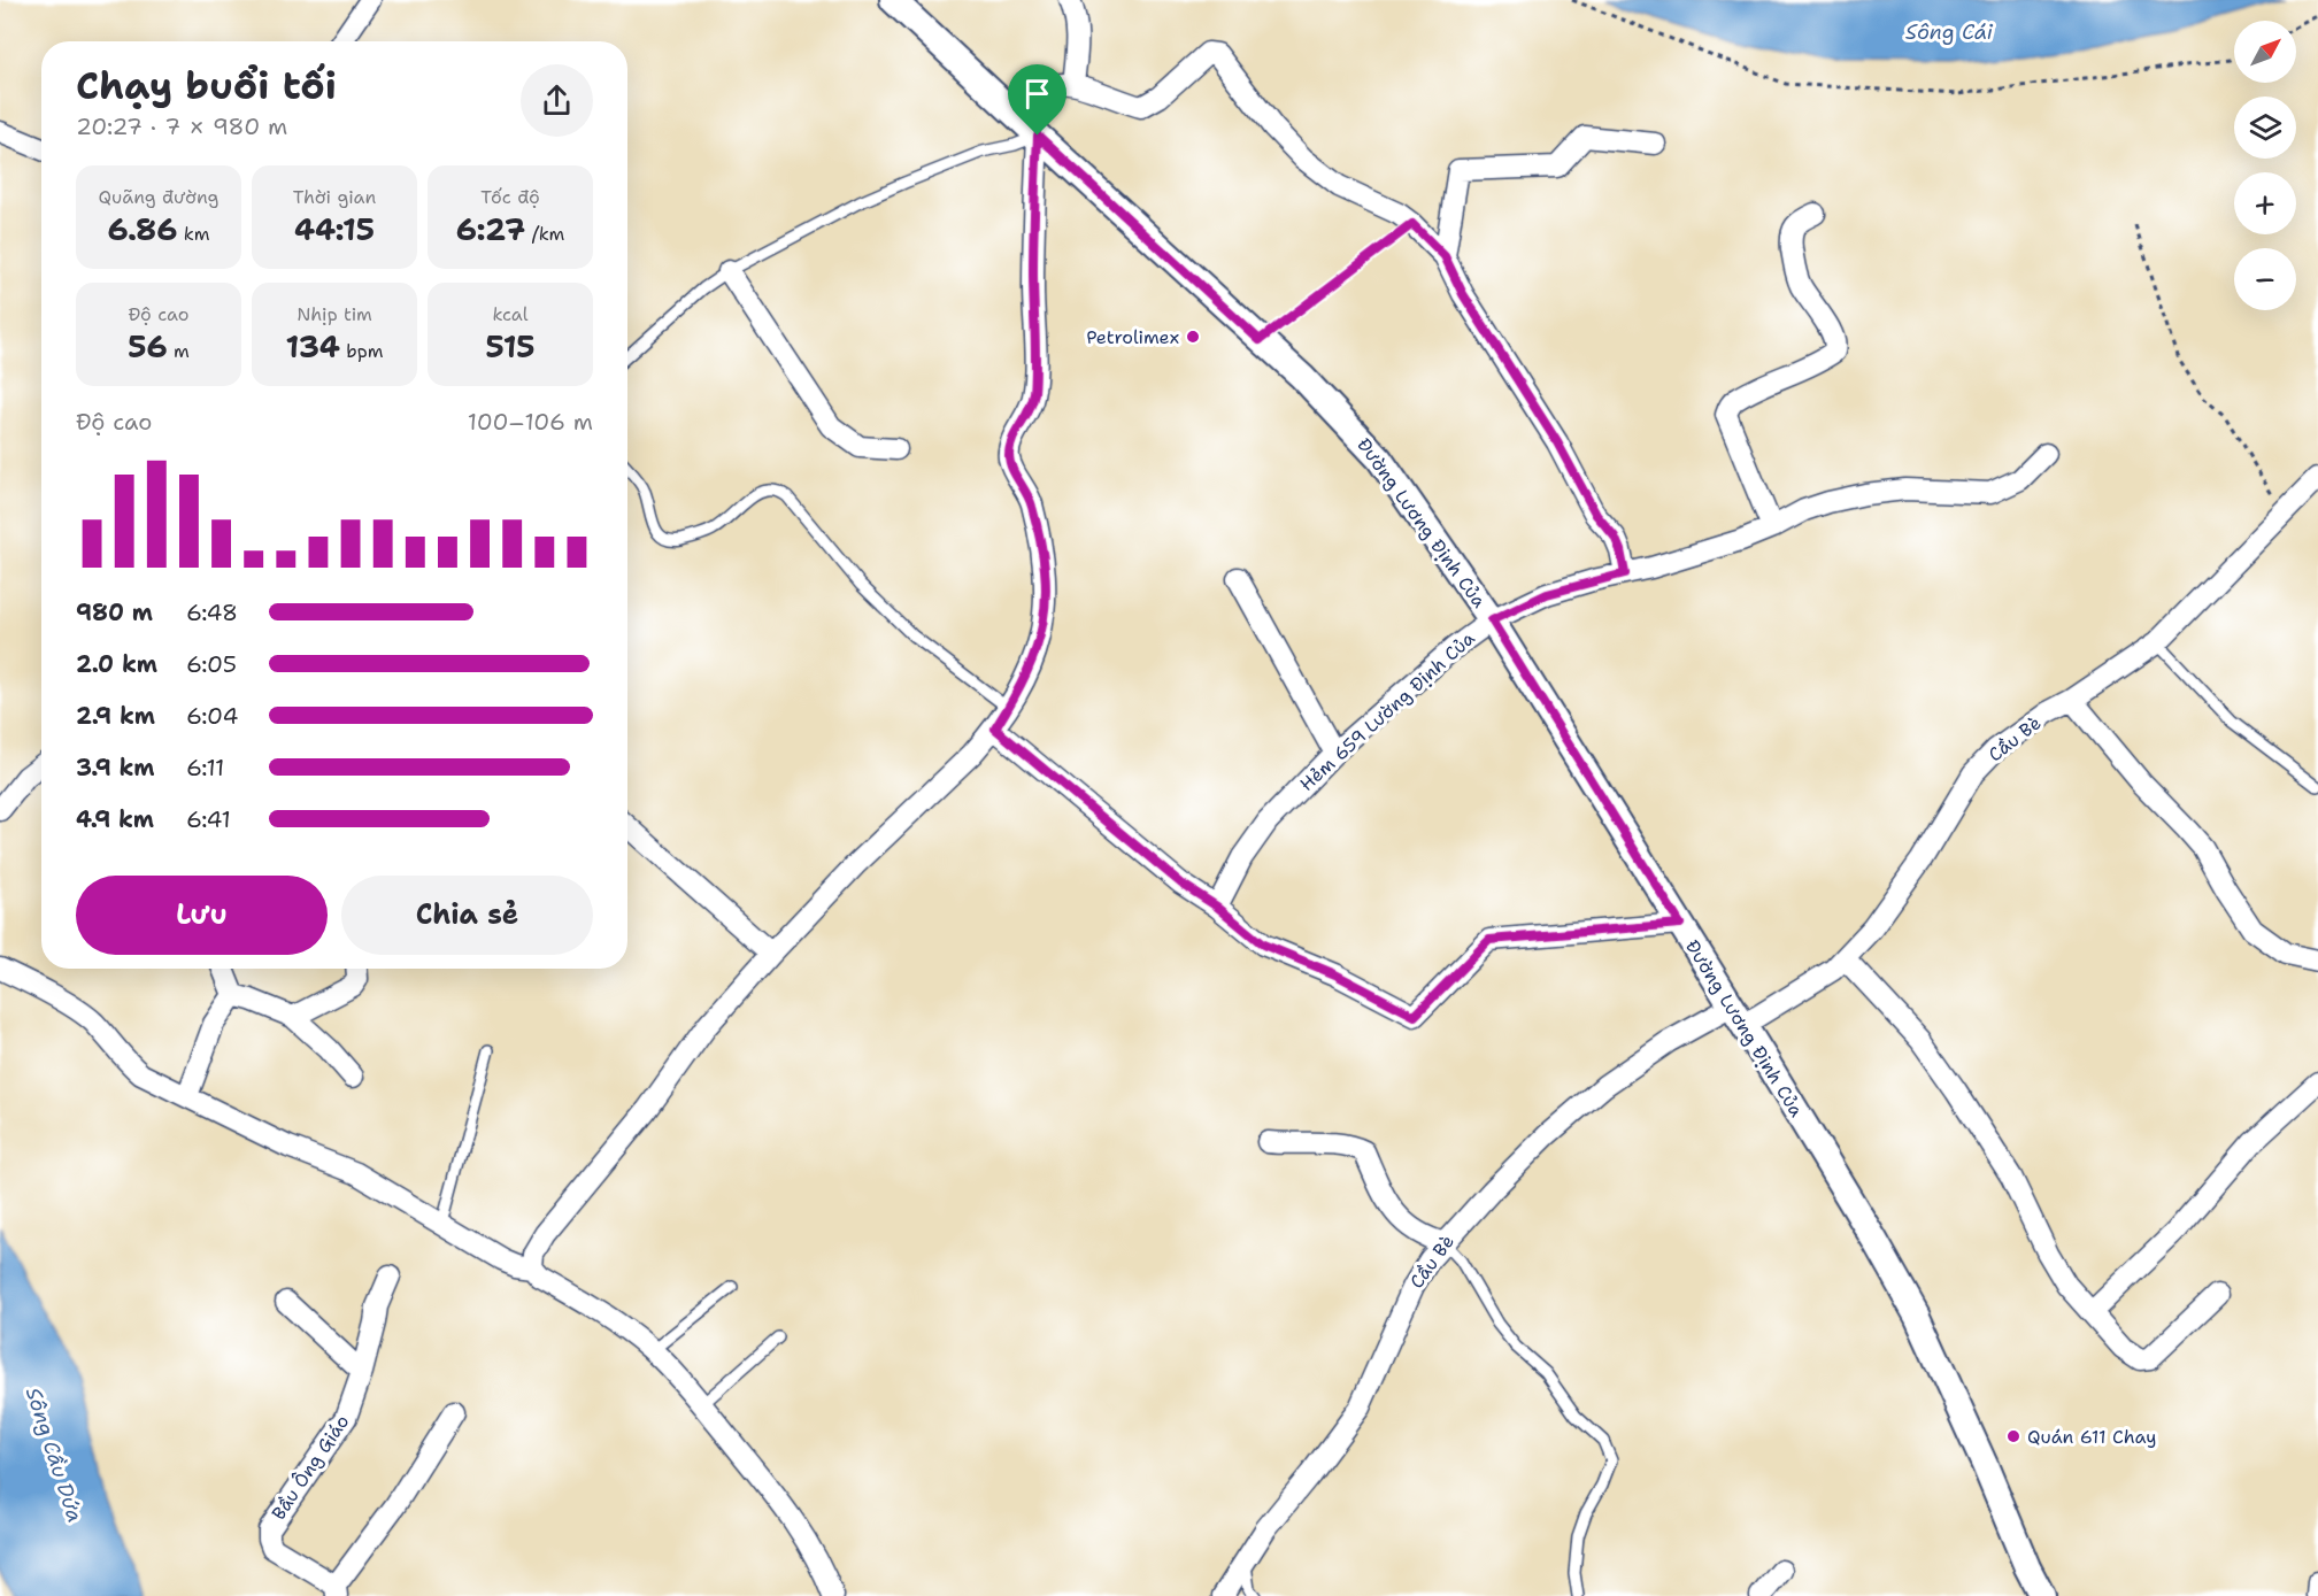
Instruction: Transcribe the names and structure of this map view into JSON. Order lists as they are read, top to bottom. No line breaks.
{"streets":{"street":["Đường Lương Định Của","Hẻm 659 Lường Định Của","Cầu Bè","Bầu Ông Giáo"]},"crossings":[["Đường Lương Định Của","Hẻm 659 Lường Định Của"],["Đường Lương Định Của","Cầu Bè"]],"water":["Sông Cái","Sông Cầu Dứa"],"places":["Petrolimex","Quán 611 Chay"],"north":"top right","page":{"map_buttons":["+","−"],"heading":["Chạy buổi tối","20:27 · 7 × 980 m"],"stats":[["Quãng đường","6.86 km"],["Thời gian","44:15"],["Tốc độ","6:27 /km"],["Độ cao","56 m"],["Nhịp tim","134 bpm"],["kcal","515"]],"chart":["Độ cao","100–106 m"],"list":[{"name":"980 m","note":"6:48"},{"name":"2.0 km","note":"6:05"},{"name":"2.9 km","note":"6:04"},{"name":"3.9 km","note":"6:11"},{"name":"4.9 km","note":"6:41"}],"buttons":["Lưu","Chia sẻ"]}}
